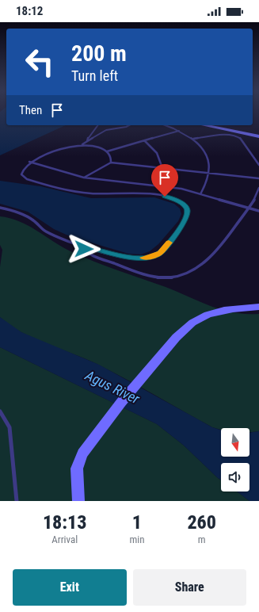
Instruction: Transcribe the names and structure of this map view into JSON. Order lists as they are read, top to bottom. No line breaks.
{"water":["Agus River"],"north":"bottom","page":{"status":"18:12","turn":["200 m","Turn left"],"then":"Then","eta":["18:13","Arrival","1","min","260","m"],"buttons":["Exit","Share"]}}
